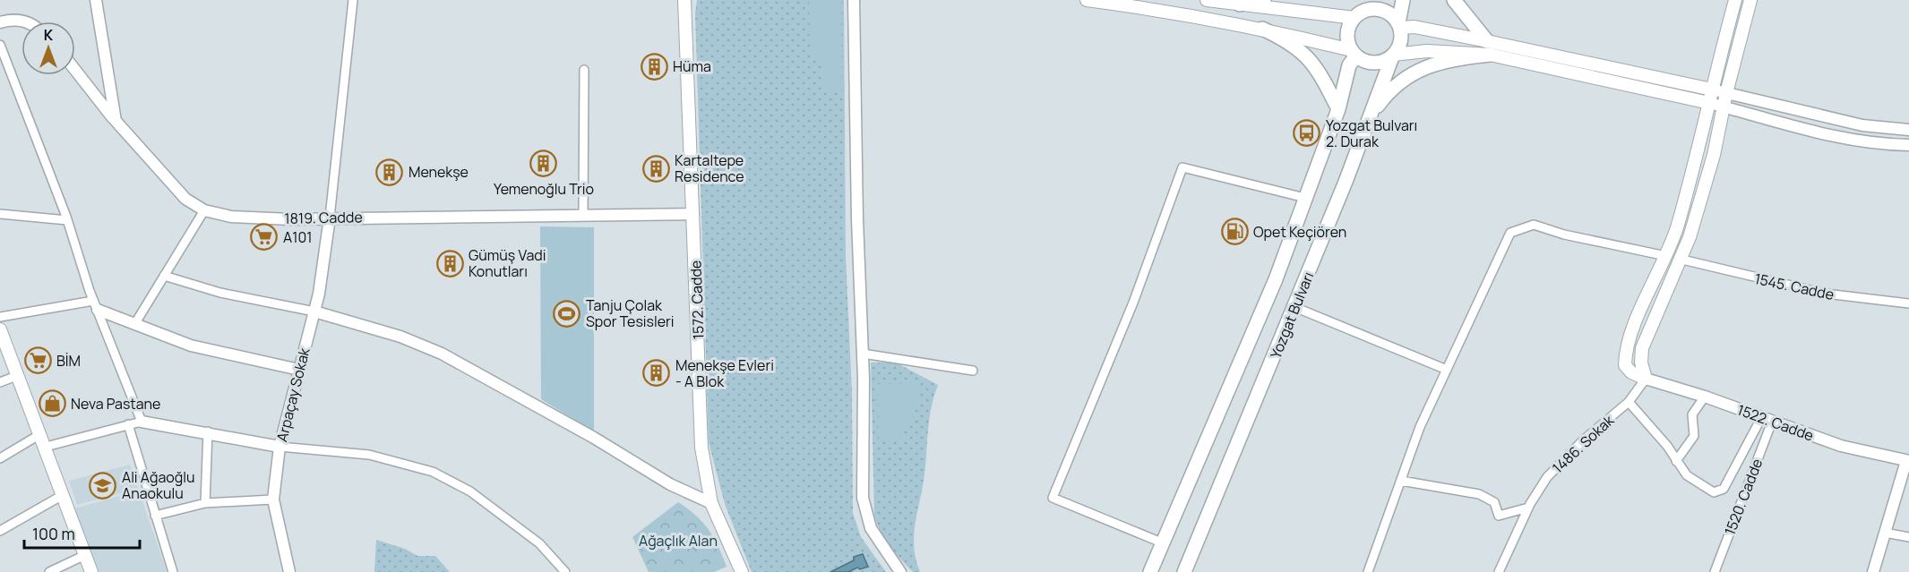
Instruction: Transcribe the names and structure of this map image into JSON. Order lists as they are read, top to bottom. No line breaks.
{"streets":{"main road":["1572. Cadde","Yozgat Bulvarı"],"street":["1819. Cadde","1545. Cadde","Arpaçay Sokak","1522. Cadde","1486. Sokak","1520. Cadde"]},"crossings":[["1819. Cadde","1572. Cadde"],["1819. Cadde","Arpaçay Sokak"],["1522. Cadde","1486. Sokak"],["1522. Cadde","1520. Cadde"]],"parks":["Ağaçlık Alan"],"places":{"building":["Hüma","Yemenoğlu Trio","Kartaltepe Residence","Menekşe","Gümüş Vadi Konutları","Menekşe Evleri - A Blok"],"bus stop":["Yozgat Bulvarı 2. Durak"],"fuel station":["Opet Keçiören"],"supermarket":["A101","BİM"],"sports":["Tanju Çolak Spor Tesisleri"],"shop":["Neva Pastane"],"school or university":["Ali Ağaoğlu Anaokulu"]},"scale_bar":"100 m","north":"top"}
